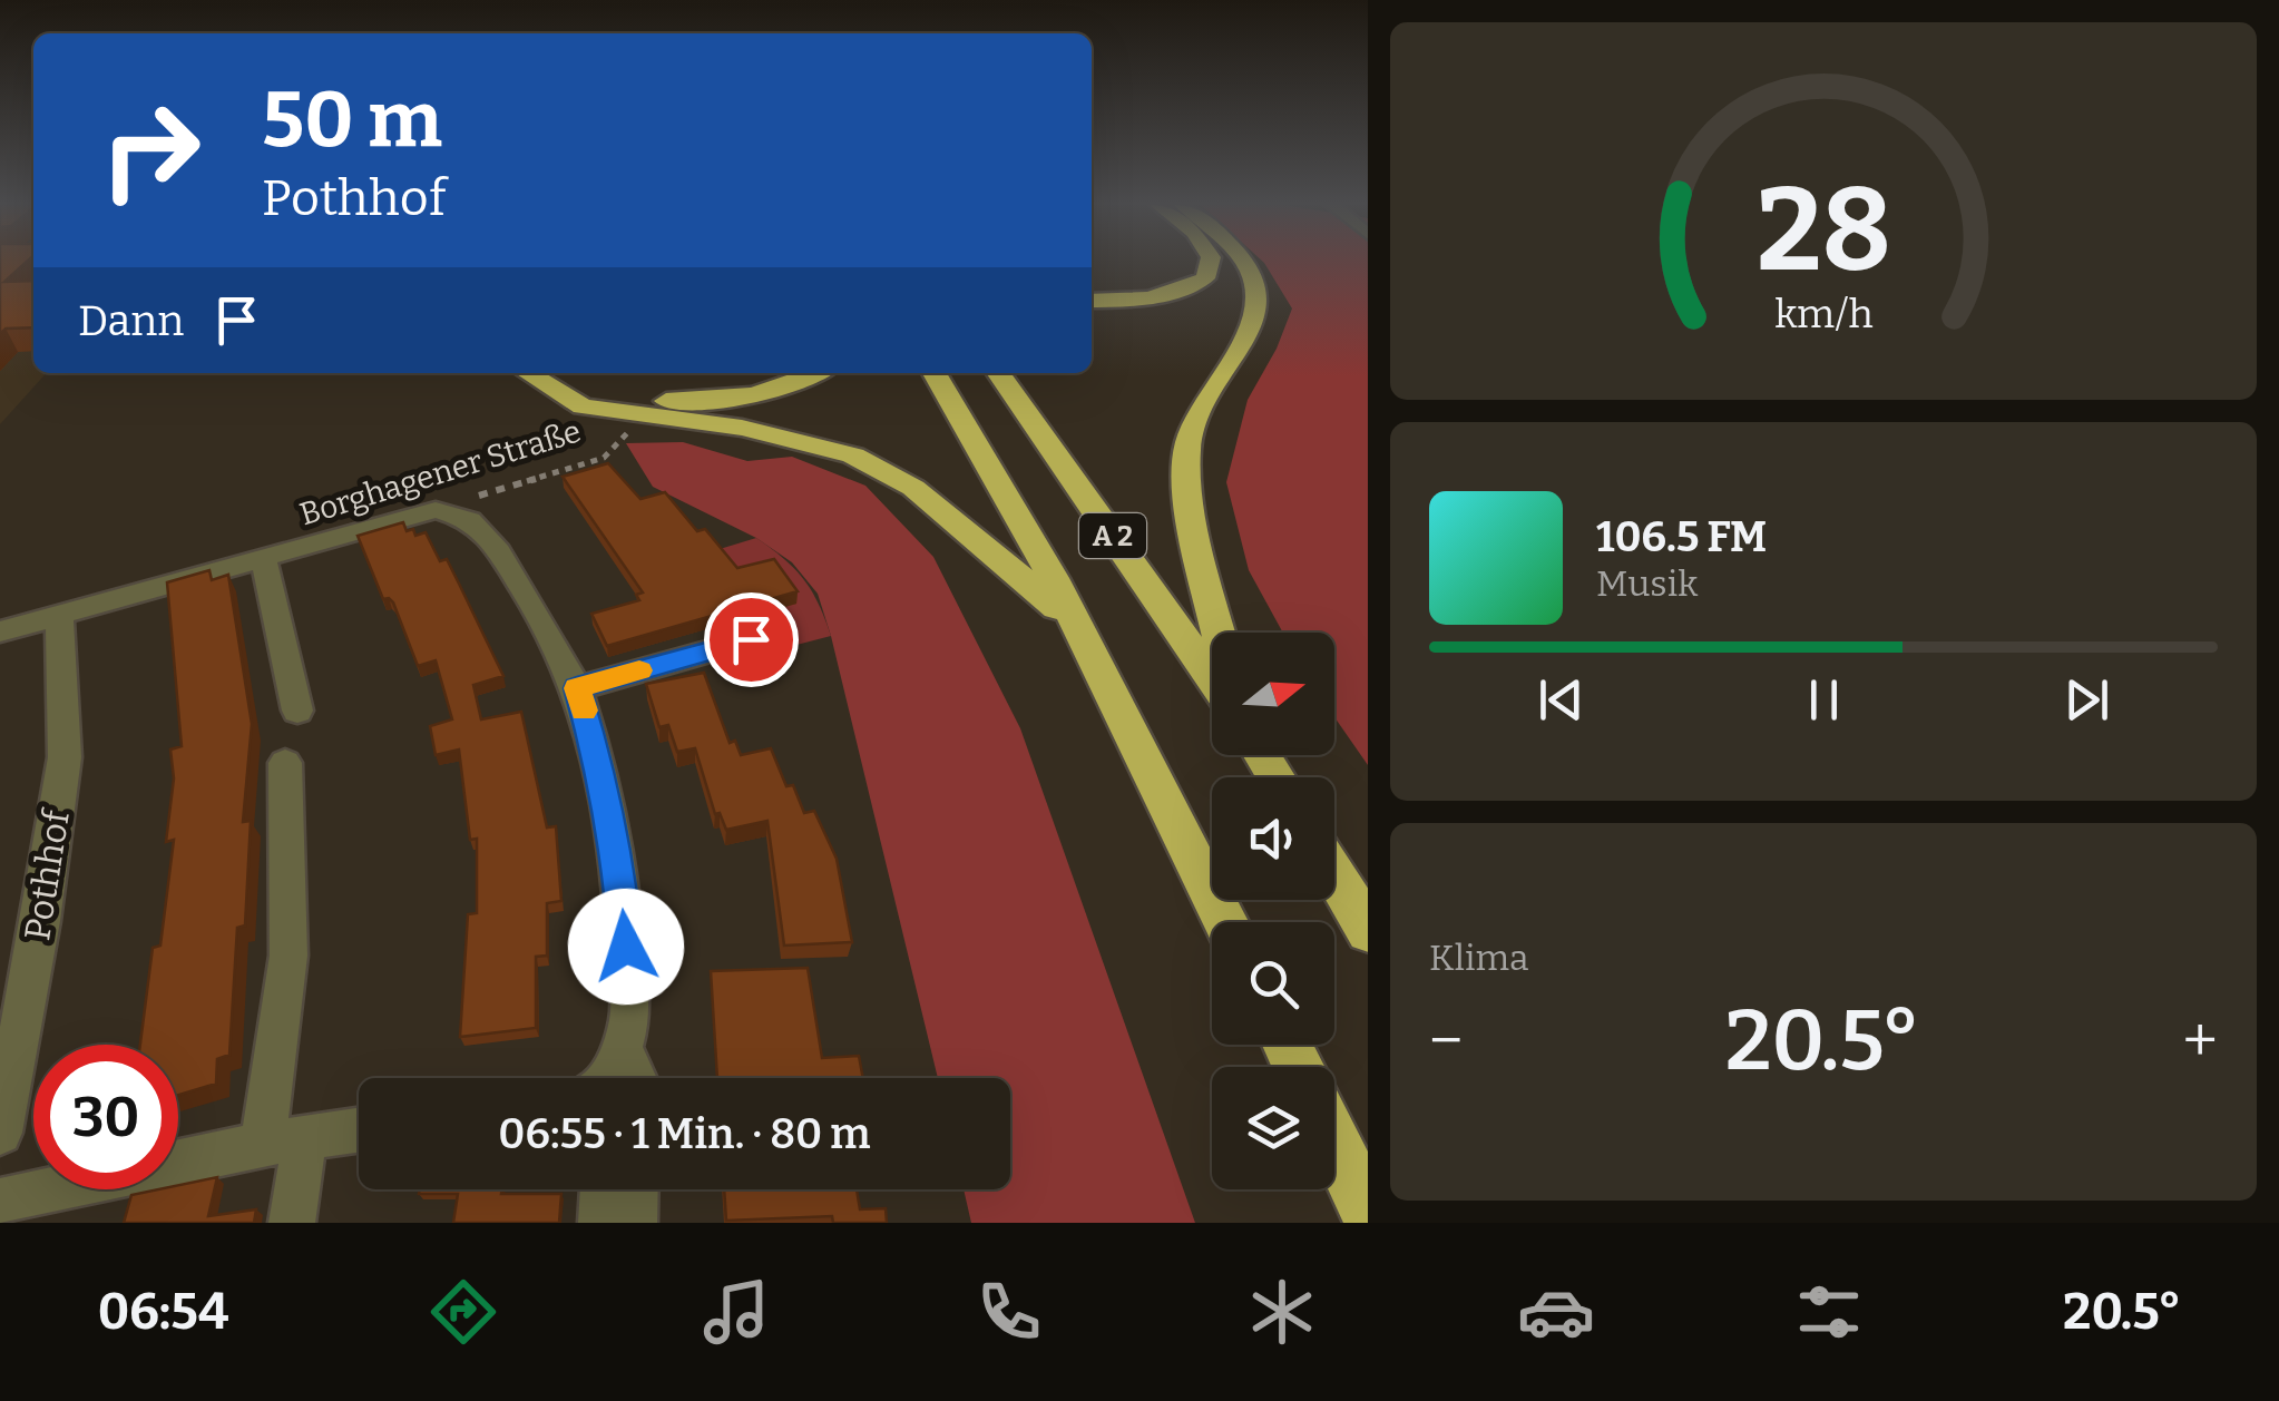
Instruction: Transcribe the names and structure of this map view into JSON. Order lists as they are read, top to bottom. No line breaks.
{"streets":{"highway":["A 2"],"street":["Borghagener Straße","Pothhof"]},"crossings":[["Borghagener Straße","Pothhof"]],"north":"right","page":{"turn":["50 m","Pothhof"],"then":"Dann","song":["106.5 FM","Musik"],"tile":"Klima","heat":["−","20.5°","+"],"limit":"30","trip":"06:55 · 1 Min. · 80 m","tabs":["06:54","20.5°"],"gauge":["28","km/h"]}}
